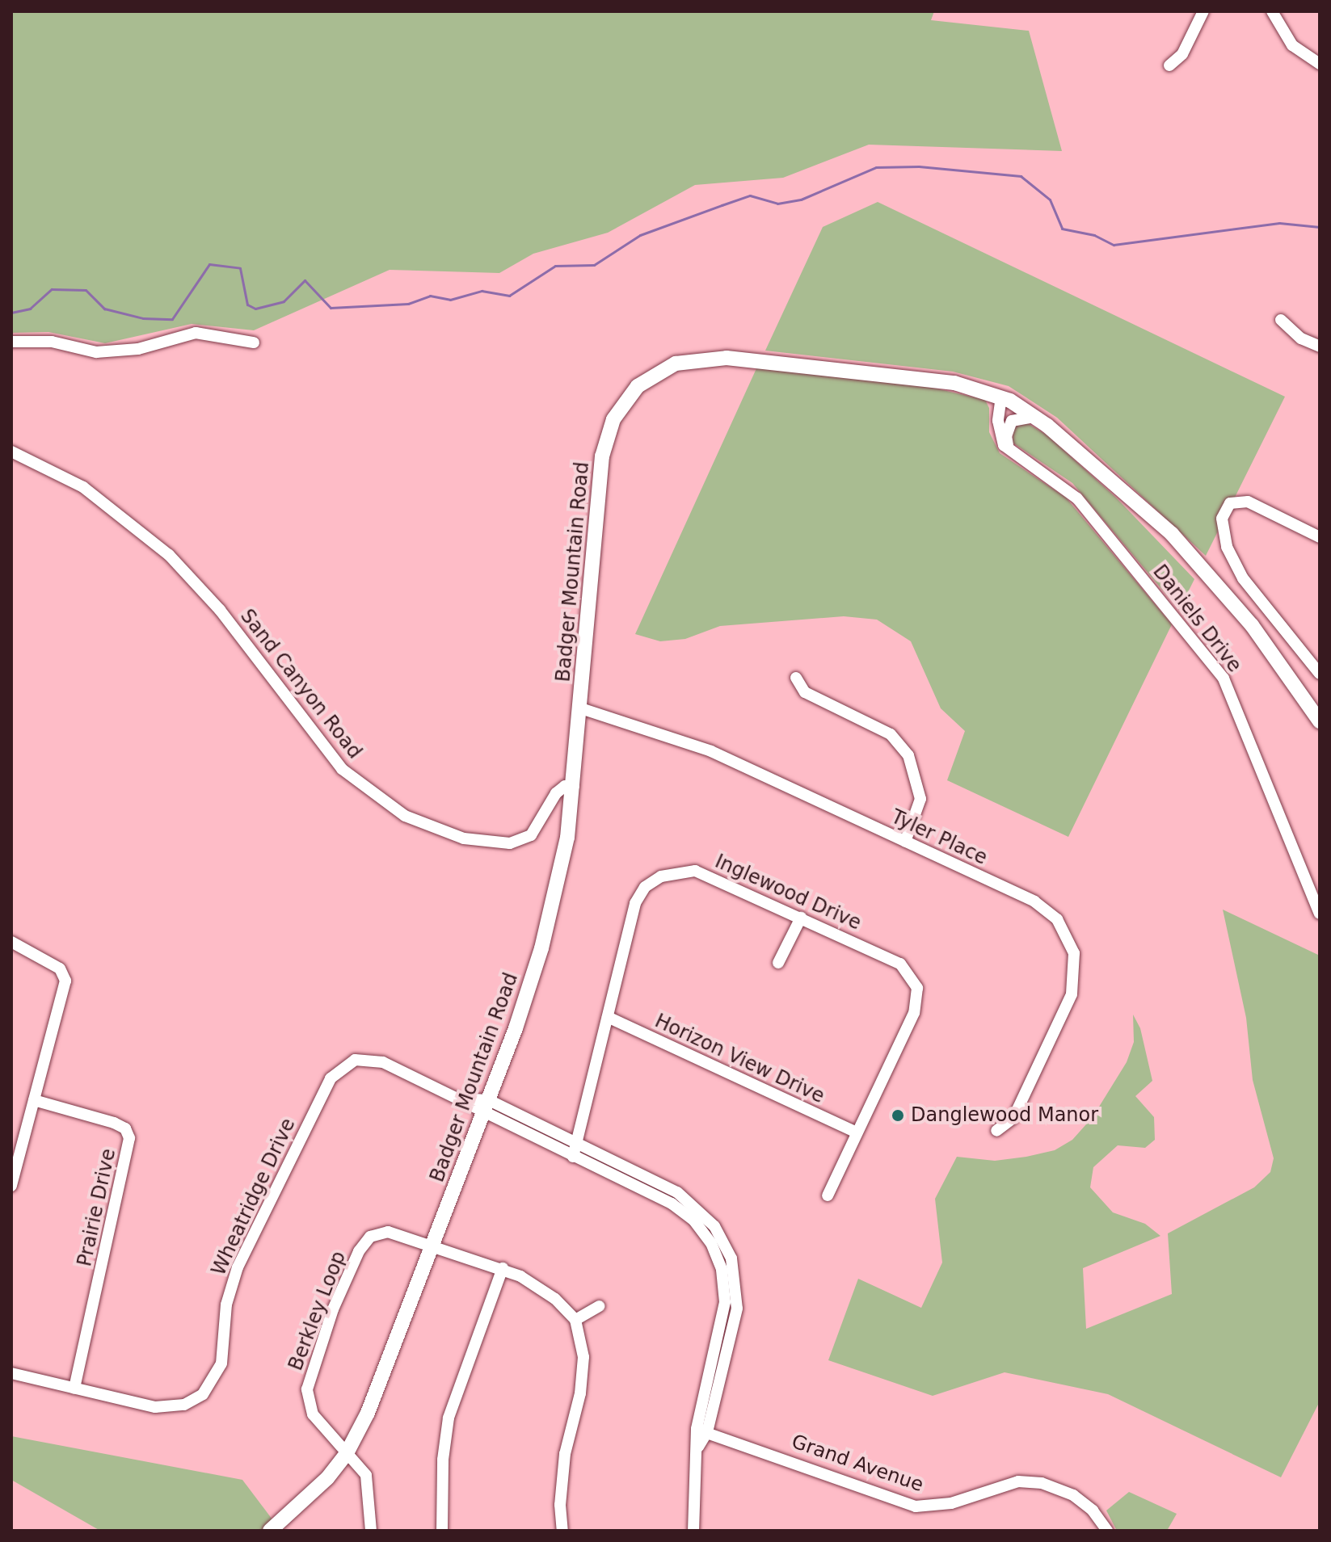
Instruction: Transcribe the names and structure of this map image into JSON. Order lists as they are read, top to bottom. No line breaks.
{"streets":{"main road":["Badger Mountain Road"],"street":["Daniels Drive","Sand Canyon Road","Tyler Place","Inglewood Drive","Horizon View Drive","Wheatridge Drive","Prairie Drive","Berkley Loop","Grand Avenue"]},"crossings":[["Badger Mountain Road","Daniels Drive"],["Badger Mountain Road","Sand Canyon Road"],["Badger Mountain Road","Tyler Place"],["Badger Mountain Road","Wheatridge Drive"],["Badger Mountain Road","Berkley Loop"],["Inglewood Drive","Horizon View Drive"],["Wheatridge Drive","Prairie Drive"]],"places":["Danglewood Manor"]}
